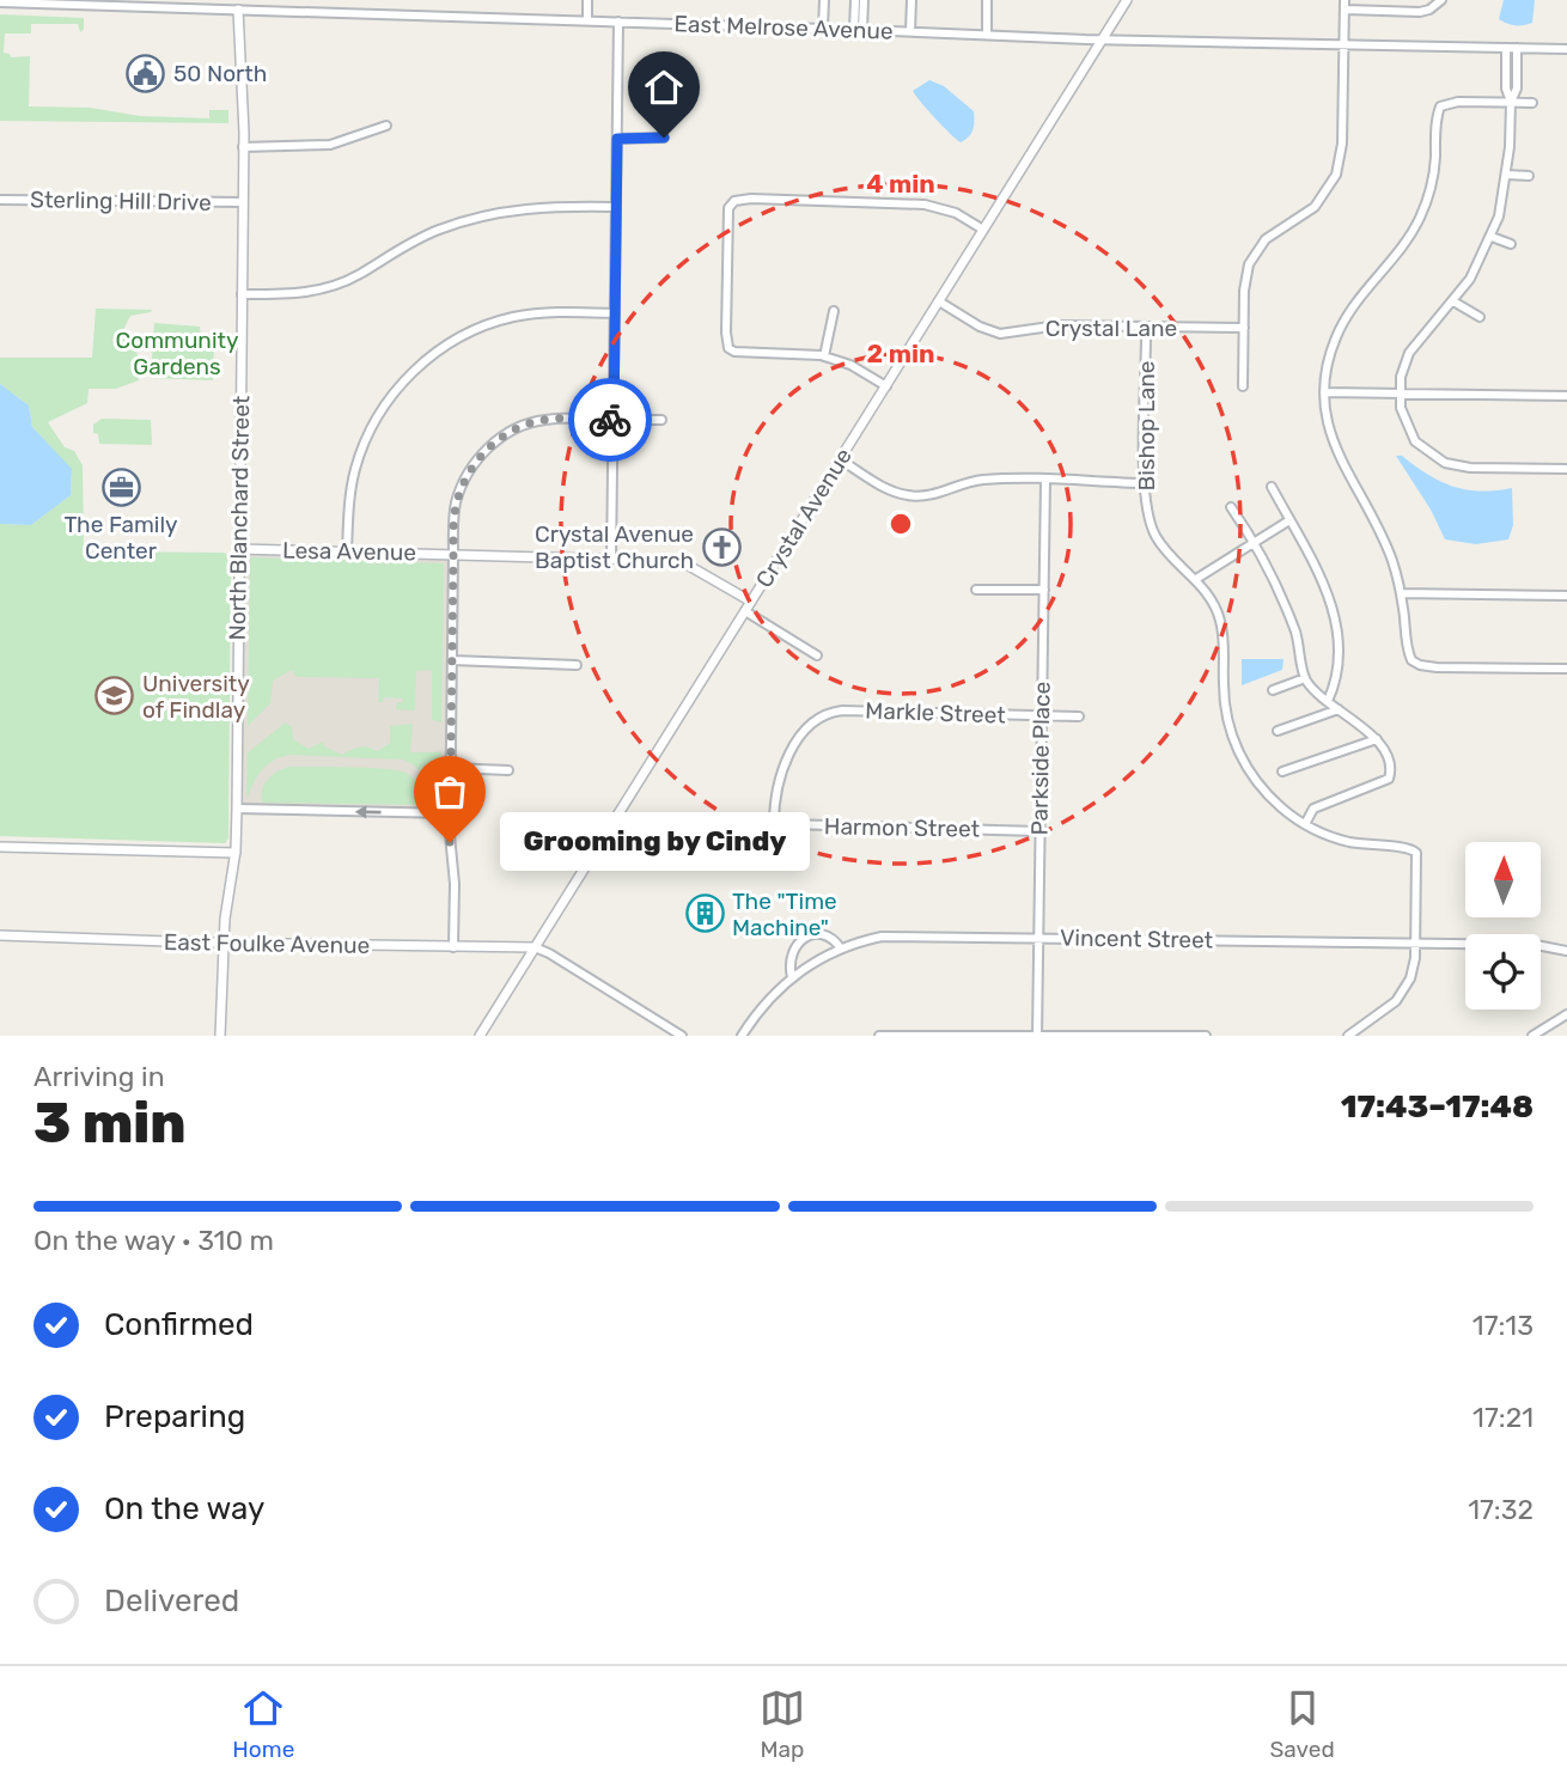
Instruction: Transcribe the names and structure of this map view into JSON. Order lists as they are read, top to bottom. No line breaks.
{"streets":{"street":["East Melrose Avenue","Sterling Hill Drive","Crystal Lane","Bishop Lane","North Blanchard Street","Crystal Avenue","Lesa Avenue","Markle Street","Parkside Place","Harmon Street","Vincent Street","East Foulke Avenue"]},"crossings":[["East Melrose Avenue","North Blanchard Street"],["East Melrose Avenue","Crystal Avenue"],["Sterling Hill Drive","North Blanchard Street"],["Crystal Lane","Bishop Lane"],["Crystal Lane","Crystal Avenue"],["North Blanchard Street","Lesa Avenue"],["North Blanchard Street","East Foulke Avenue"],["Crystal Avenue","Lesa Avenue"],["Crystal Avenue","Harmon Street"],["Crystal Avenue","East Foulke Avenue"],["Markle Street","Parkside Place"],["Markle Street","Harmon Street"],["Parkside Place","Harmon Street"],["Parkside Place","Vincent Street"]],"parks":["Community Gardens"],"places":{"public building":["50 North"],"office":["The Family Center"],"church":["Crystal Avenue Baptist Church"],"school or university":["University of Findlay"],"other":["Grooming by Cindy"],"building":["The \"Time Machine\""]},"north":"top","page":{"bubble":"Grooming by Cindy","heading":["3 min","Arriving in","17:43–17:48"],"bar":"On the way · 310 m","list":[["Confirmed","17:13"],["Preparing","17:21"],["On the way","17:32"],"Delivered"],"tabs":["Home","Map","Saved"]},"rings":["4 min","2 min"]}
